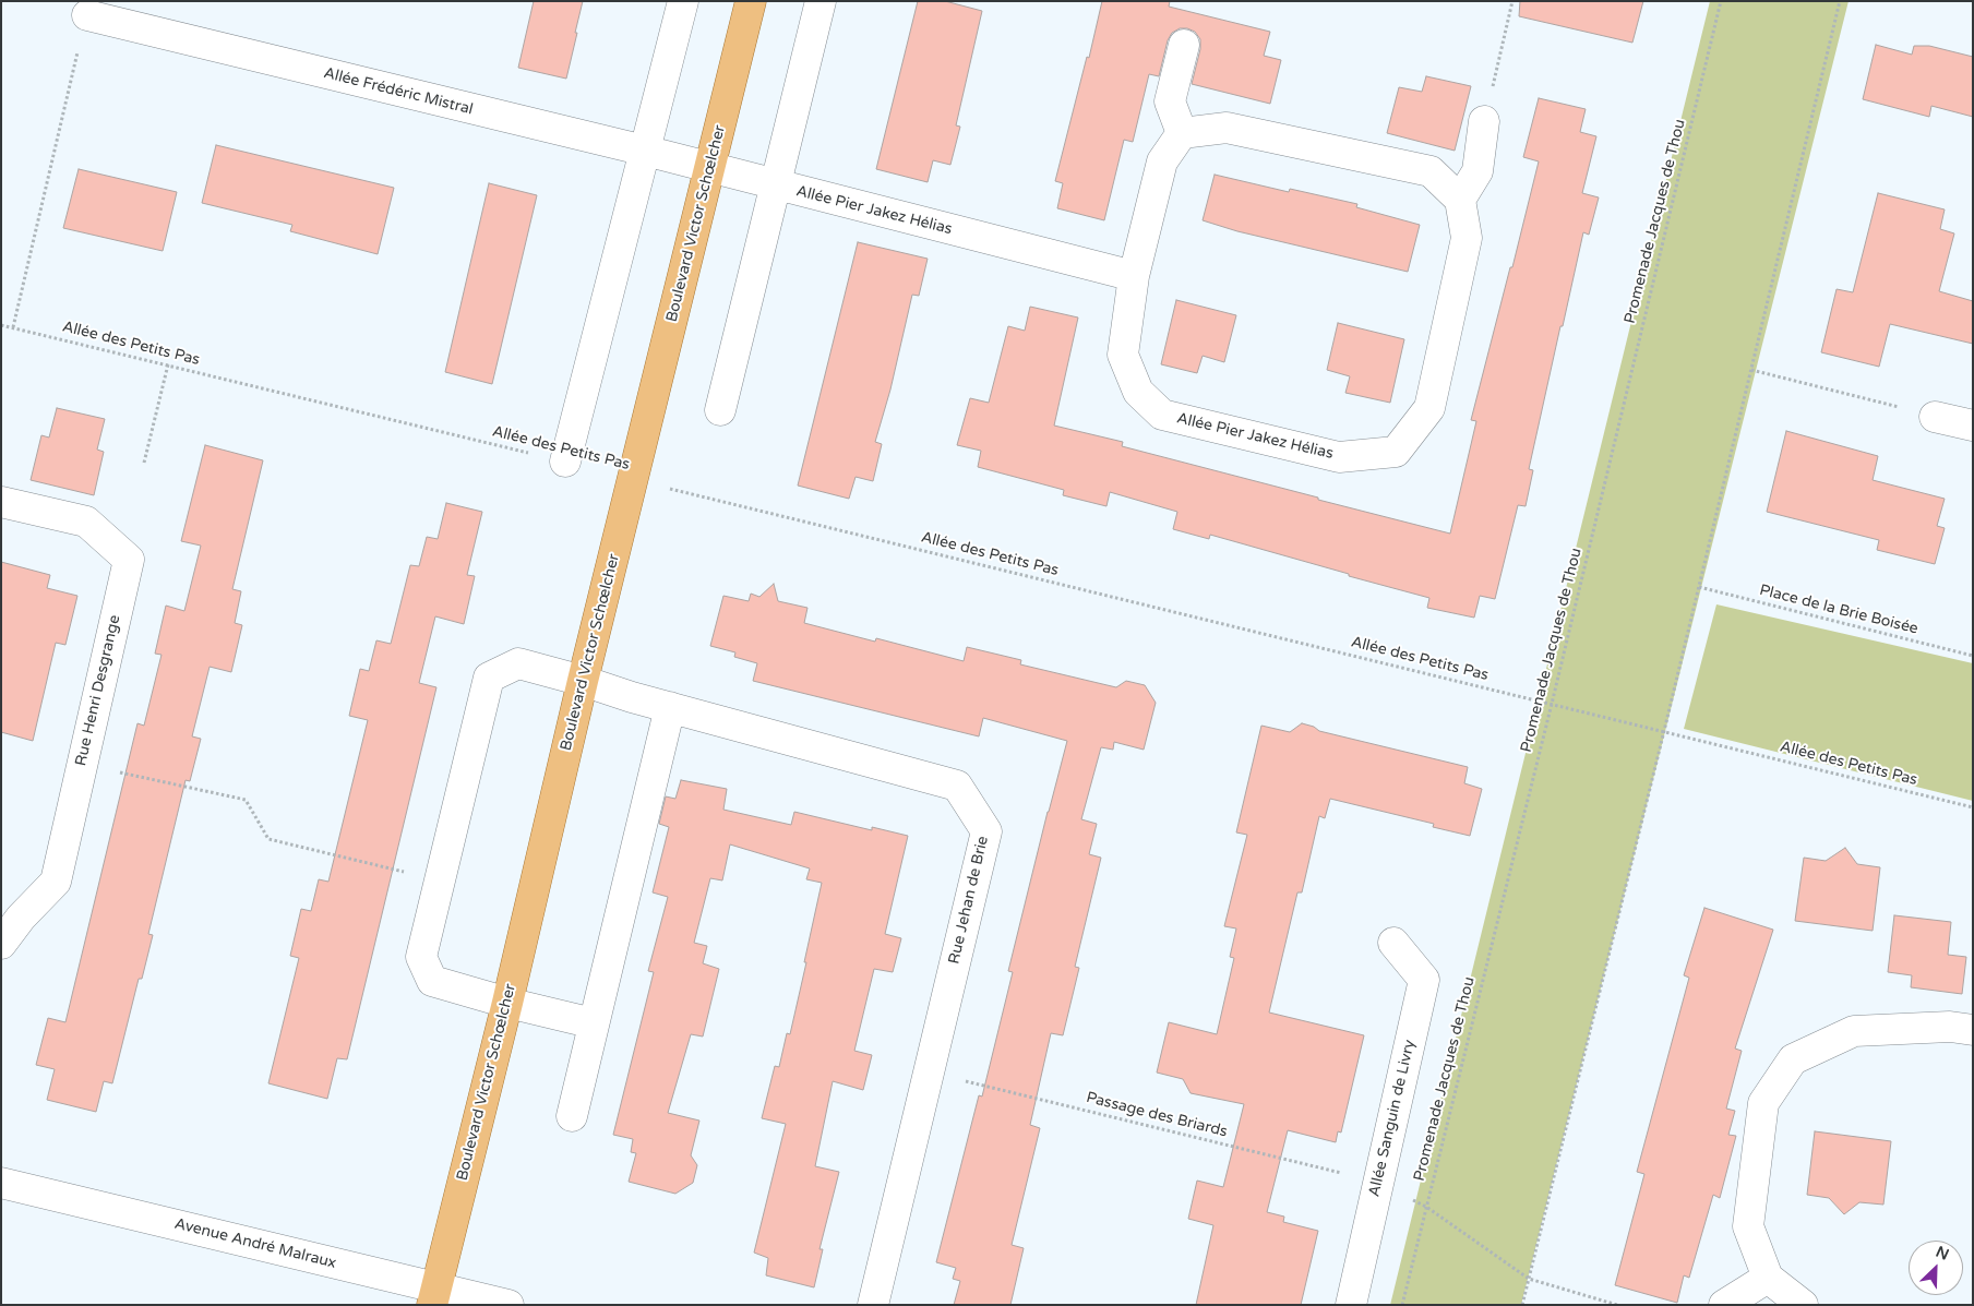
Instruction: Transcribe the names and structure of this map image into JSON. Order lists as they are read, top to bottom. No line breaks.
{"streets":{"main road":["Boulevard Victor Schœlcher"],"street":["Allée Frédéric Mistral","Allée Pier Jakez Hélias","Rue Henri Desgrange","Rue Jehan de Brie","Allée Sanguin de Livry","Avenue André Malraux"],"path":["Promenade Jacques de Thou","Allée des Petits Pas","Place de la Brie Boisée","Passage des Briards"]},"crossings":[["Allée Frédéric Mistral","Allée Pier Jakez Hélias"],["Allée Frédéric Mistral","Boulevard Victor Schœlcher"],["Allée Pier Jakez Hélias","Boulevard Victor Schœlcher"],["Promenade Jacques de Thou","Allée des Petits Pas"],["Promenade Jacques de Thou","Passage des Briards"],["Boulevard Victor Schœlcher","Allée des Petits Pas"],["Boulevard Victor Schœlcher","Rue Jehan de Brie"],["Boulevard Victor Schœlcher","Avenue André Malraux"],["Rue Jehan de Brie","Passage des Briards"],["Passage des Briards","Allée Sanguin de Livry"]],"north":"top right"}
